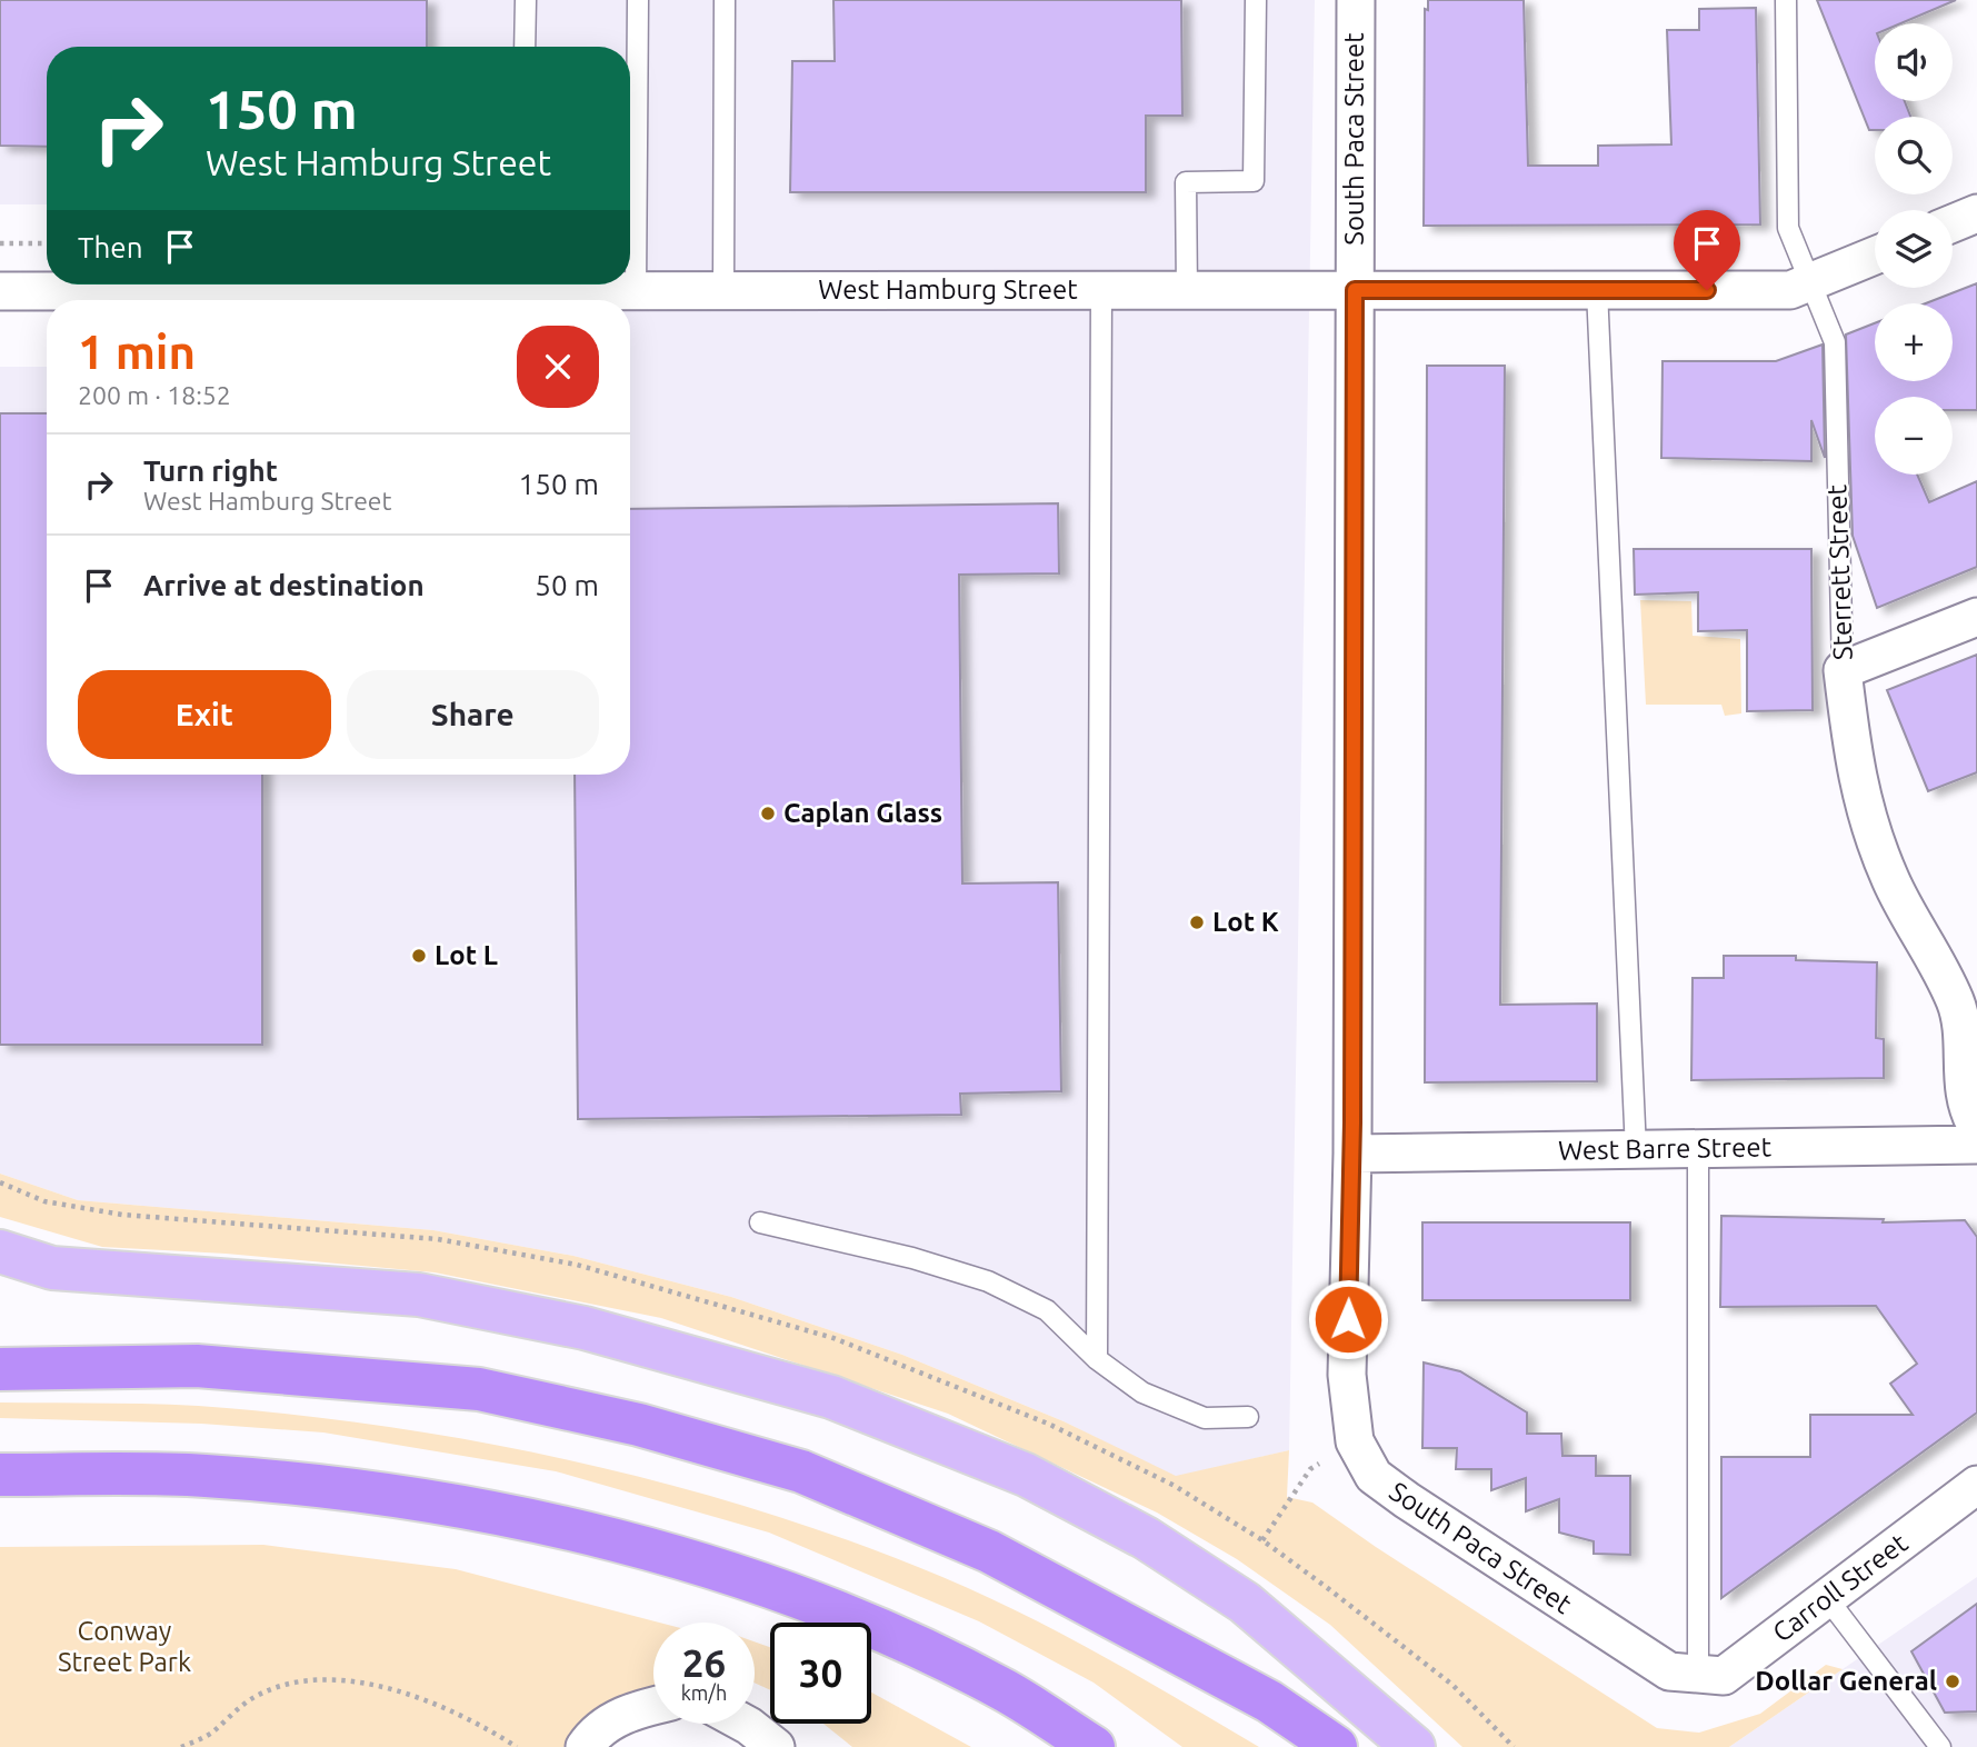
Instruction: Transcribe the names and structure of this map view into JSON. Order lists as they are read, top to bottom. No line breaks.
{"streets":{"street":["South Paca Street","West Hamburg Street","Sterrett Street","West Barre Street","Carroll Street"]},"crossings":[["South Paca Street","West Hamburg Street"],["South Paca Street","West Barre Street"],["South Paca Street","Carroll Street"],["West Hamburg Street","Sterrett Street"]],"parks":["Conway Street Park"],"places":["Caplan Glass","Lot K","Lot L","Dollar General"],"page":{"map_buttons":["+","−"],"turn":["150 m","West Hamburg Street"],"then":"Then","heading":["1 min","200 m · 18:52"],"list":[{"name":"Turn right","note":"West Hamburg Street","value":"150 m"},{"name":"Arrive at destination","value":"50 m"}],"buttons":["Exit","Share"],"speed":"26 km/h","limit":"30"}}
